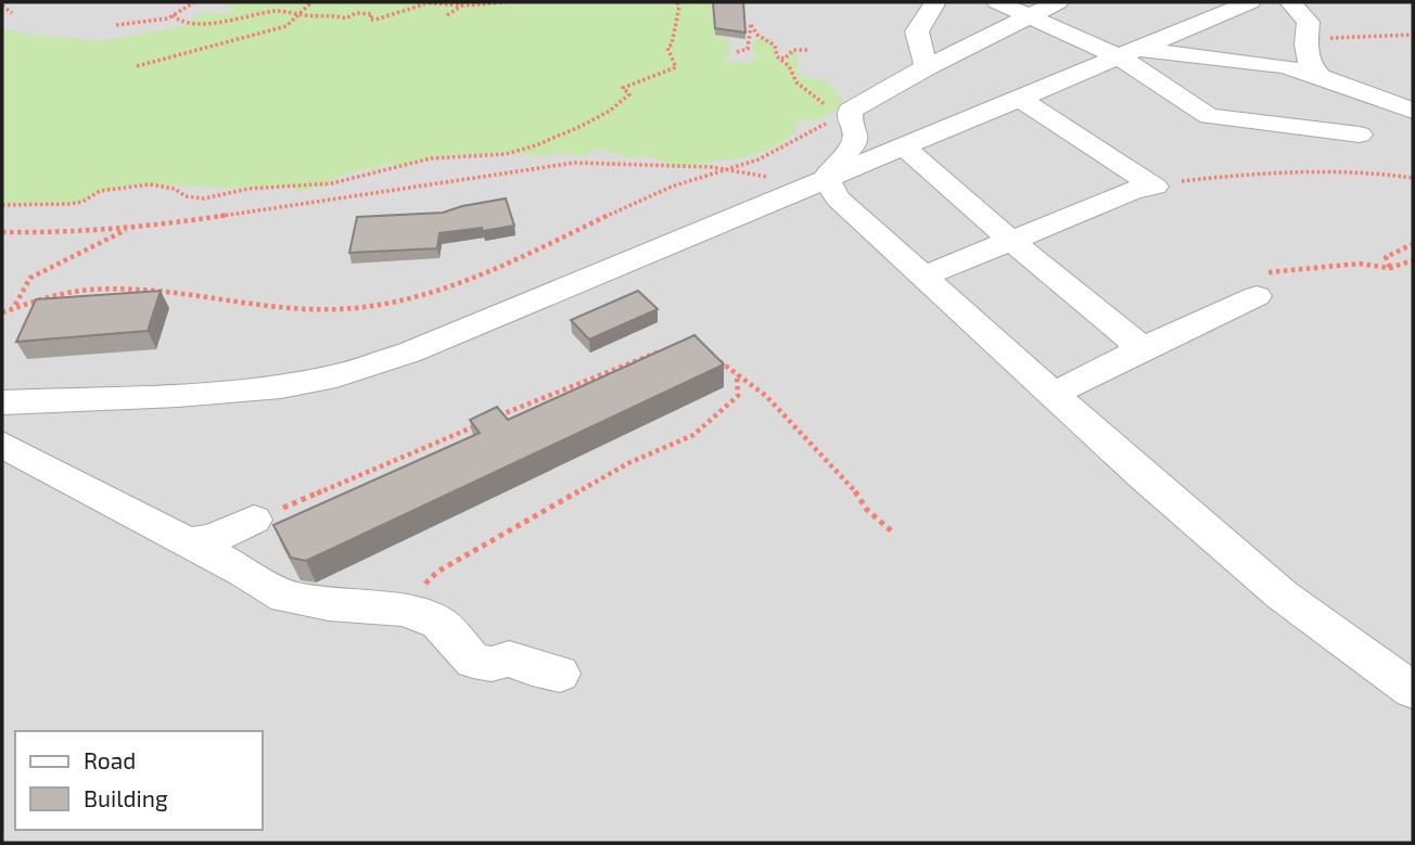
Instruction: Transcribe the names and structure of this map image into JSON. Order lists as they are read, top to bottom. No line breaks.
{"legend":["Road","Building"]}
